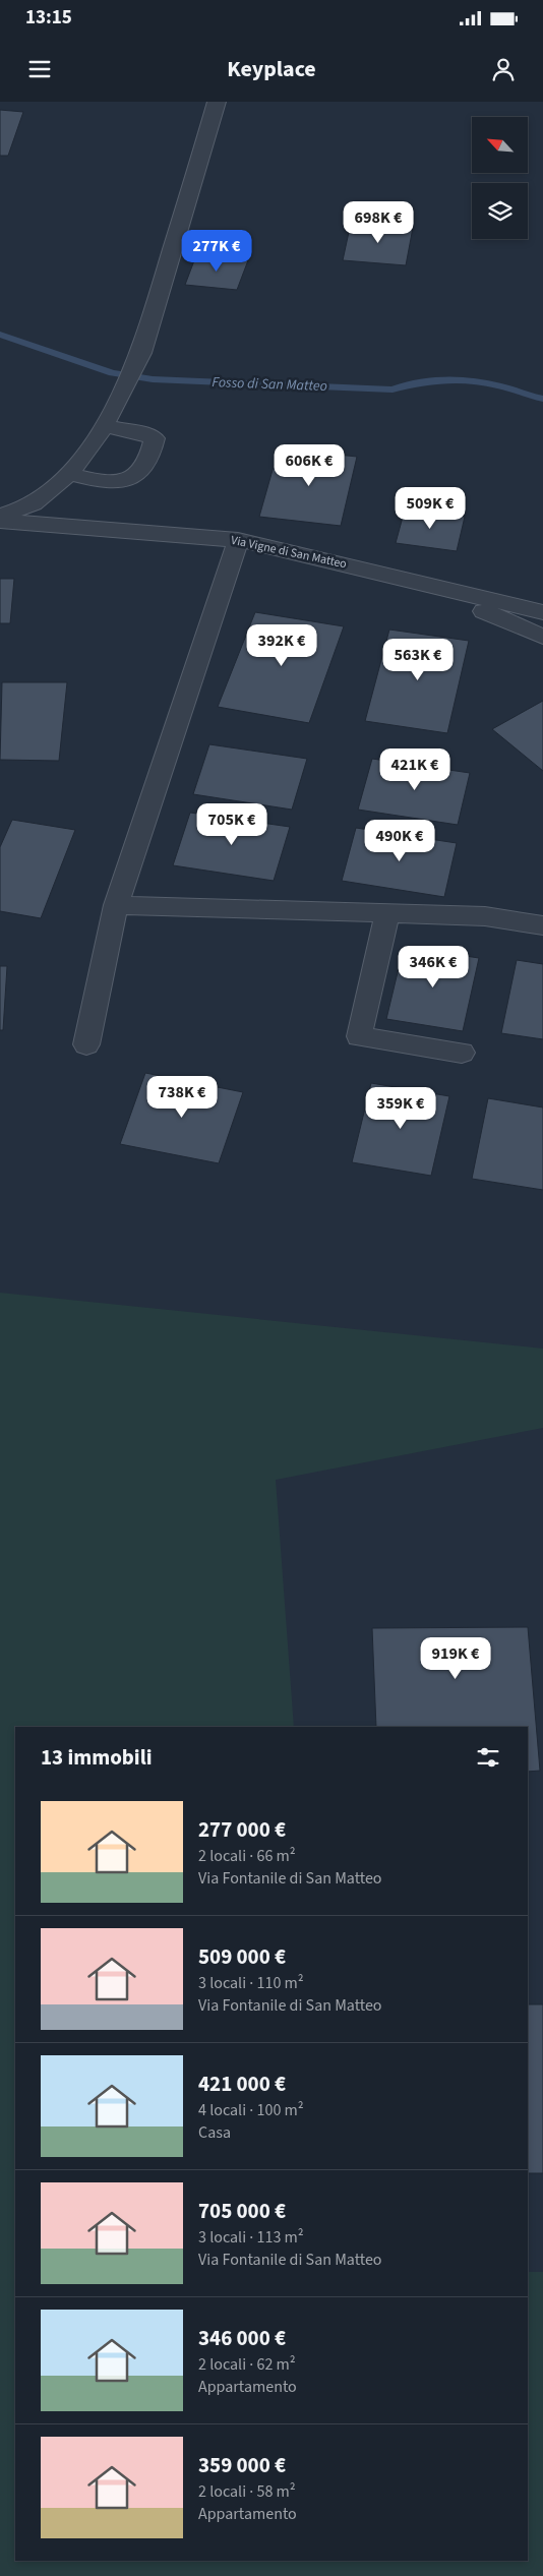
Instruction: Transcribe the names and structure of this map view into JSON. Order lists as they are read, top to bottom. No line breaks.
{"streets":{"street":["Via Vigne di San Matteo"]},"water":["Fosso di San Matteo"],"north":"top left","page":{"status":"13:15","header":"Keyplace","price":["698K €","277K €","606K €","509K €","392K €","563K €","421K €","705K €","490K €","346K €","738K €","359K €","919K €"],"heading":"13 immobili","list":[{"name":"277 000 €","note":"2 locali · 66 m² · Via Fontanile di San Matteo"},{"name":"509 000 €","note":"3 locali · 110 m² · Via Fontanile di San Matteo"},{"name":"421 000 €","note":"4 locali · 100 m² · Casa"},{"name":"705 000 €","note":"3 locali · 113 m² · Via Fontanile di San Matteo"},{"name":"346 000 €","note":"2 locali · 62 m² · Appartamento"},{"name":"359 000 €","note":"2 locali · 58 m² · Appartamento"}]}}
